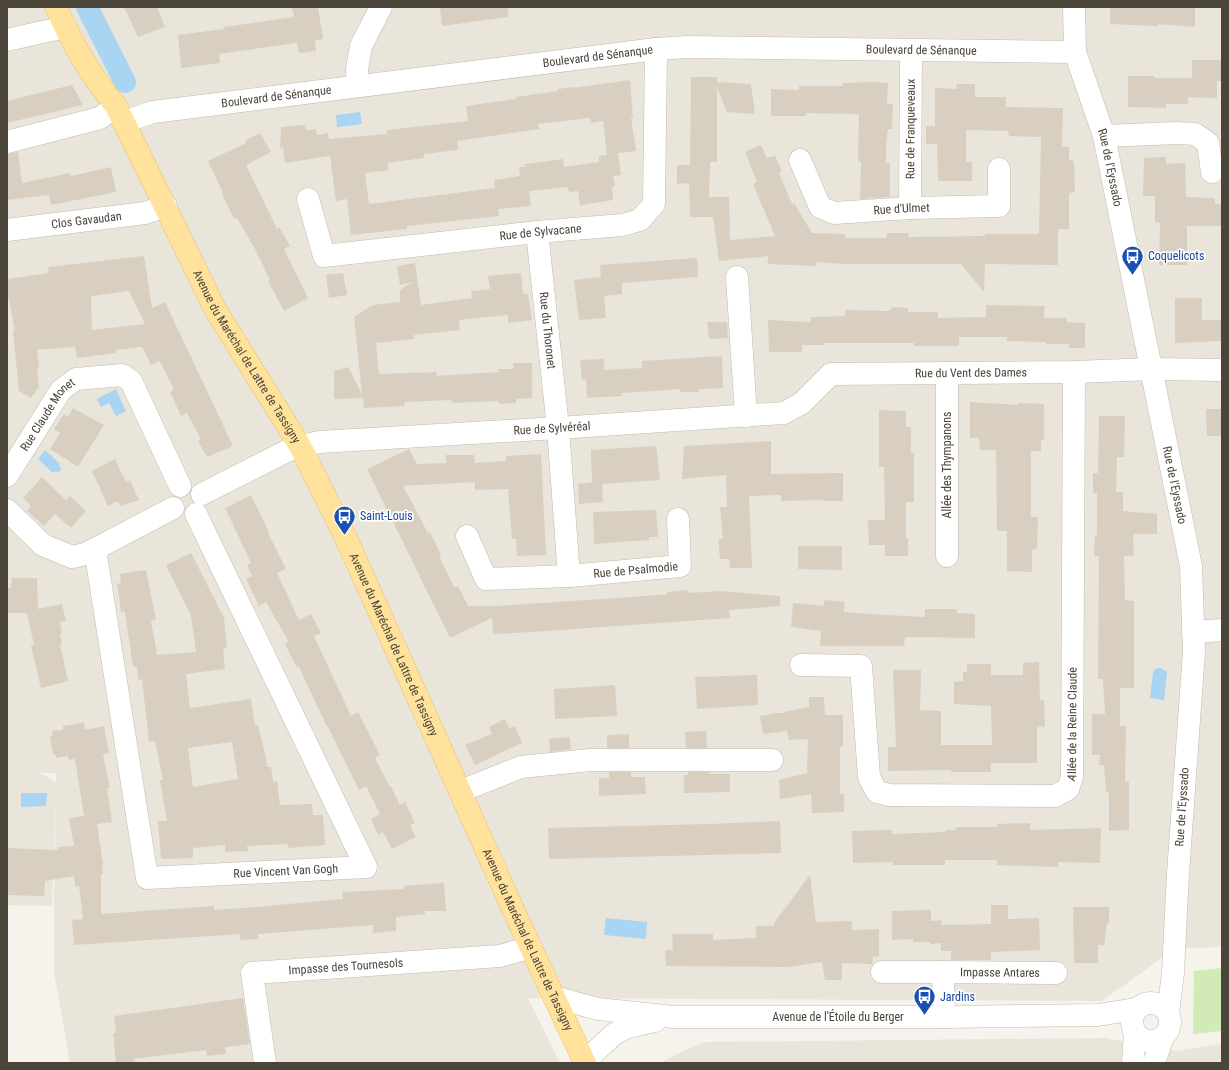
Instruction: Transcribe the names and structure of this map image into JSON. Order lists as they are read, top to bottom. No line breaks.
{"streets":{"main road":["Avenue du Maréchal de Lattre de Tassigny"],"street":["Boulevard de Sénanque","Rue de Franqueveaux","Rue de l'Eyssado","Rue d'Ulmet","Clos Gavaudan","Rue de Sylvacane","Rue du Thoronet","Rue du Vent des Dames","Rue Claude Monet","Rue de Sylvéréal","Allée des Thympanons","Rue de Psalmodie","Allée de la Reine Claude","Rue Vincent Van Gogh","Impasse des Tournesols","Impasse Antares","Avenue de l'Étoile du Berger"]},"crossings":[["Boulevard de Sénanque","Rue de Franqueveaux"],["Boulevard de Sénanque","Rue de l'Eyssado"],["Boulevard de Sénanque","Rue de Sylvacane"],["Boulevard de Sénanque","Avenue du Maréchal de Lattre de Tassigny"],["Rue de Franqueveaux","Rue d'Ulmet"],["Rue de l'Eyssado","Rue du Vent des Dames"],["Rue de l'Eyssado","Avenue de l'Étoile du Berger"],["Clos Gavaudan","Avenue du Maréchal de Lattre de Tassigny"],["Rue de Sylvacane","Rue du Thoronet"],["Rue du Thoronet","Rue de Sylvéréal"],["Avenue du Maréchal de Lattre de Tassigny","Rue de Sylvéréal"],["Avenue du Maréchal de Lattre de Tassigny","Impasse des Tournesols"],["Avenue du Maréchal de Lattre de Tassigny","Avenue de l'Étoile du Berger"],["Rue du Vent des Dames","Rue de Sylvéréal"],["Rue du Vent des Dames","Allée des Thympanons"],["Rue du Vent des Dames","Allée de la Reine Claude"],["Rue Claude Monet","Rue de Sylvéréal"],["Rue Claude Monet","Rue Vincent Van Gogh"],["Rue de Sylvéréal","Rue Vincent Van Gogh"],["Impasse Antares","Avenue de l'Étoile du Berger"]],"places":{"bus stop":["Coquelicots","Saint-Louis","Jardins"]}}
